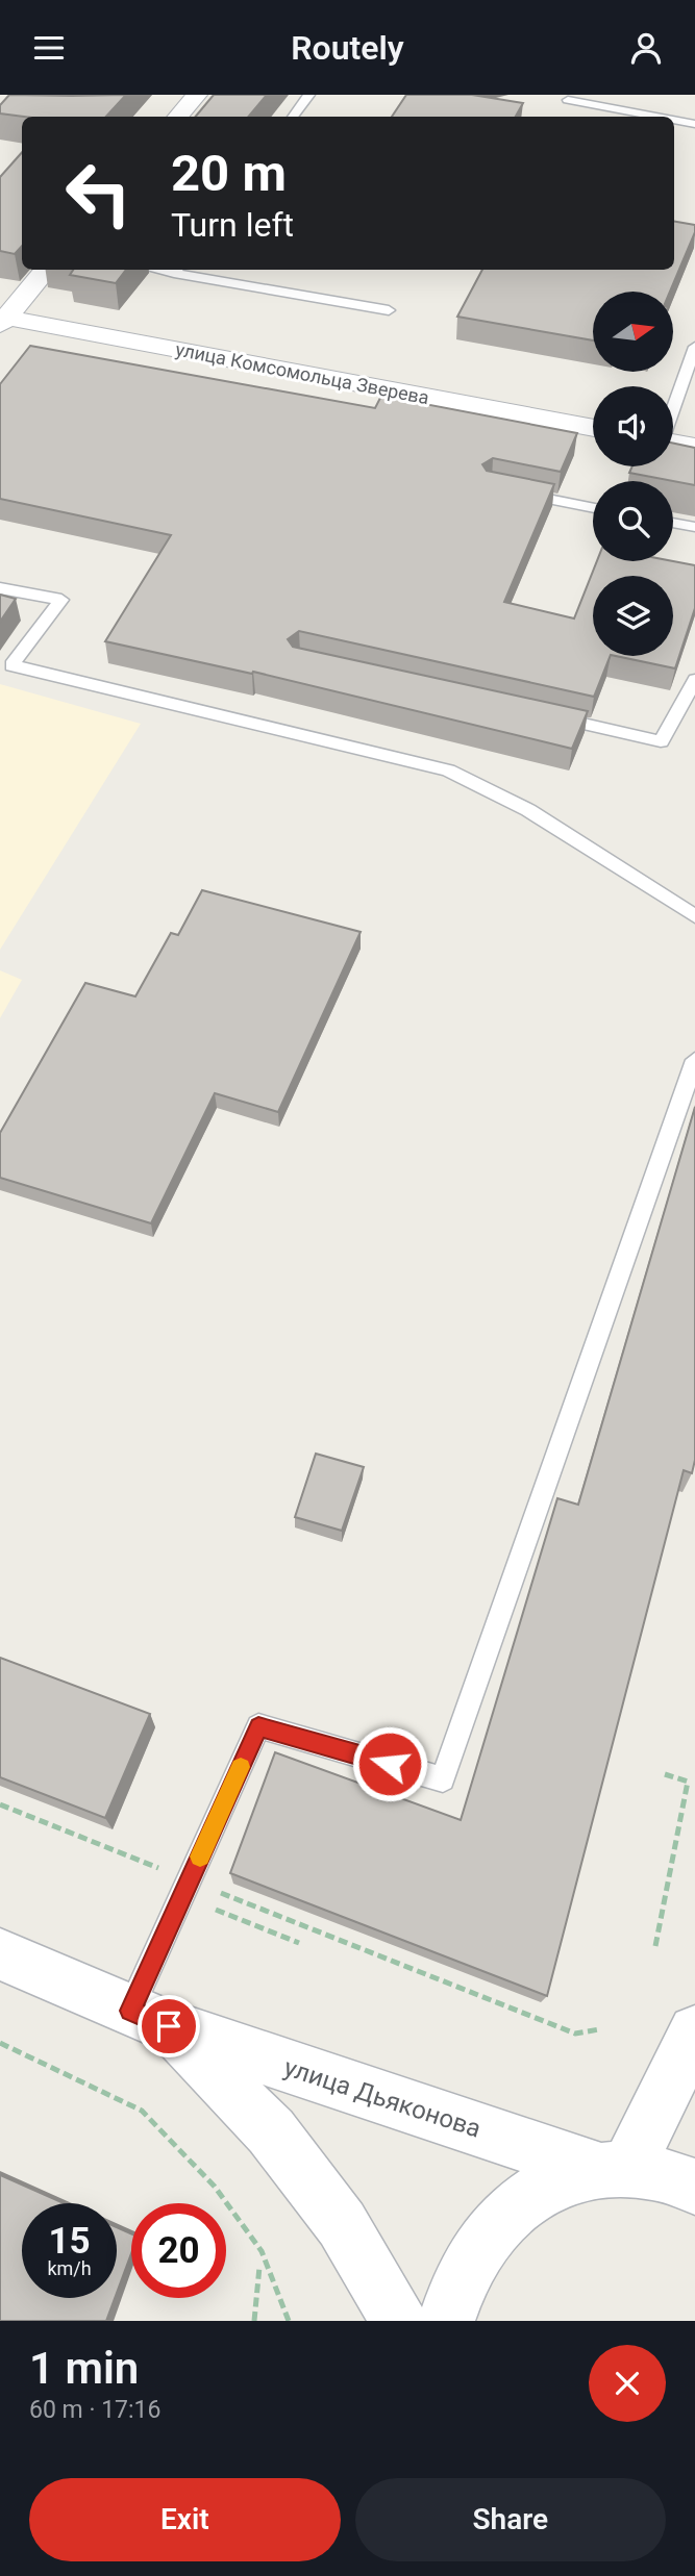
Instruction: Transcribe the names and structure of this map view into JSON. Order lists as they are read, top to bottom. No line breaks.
{"streets":{"main road":["улица Дьяконова"],"street":["улица Комсомольца Зверева"]},"north":"right","page":{"header":"Routely","turn":["20 m","Turn left"],"speed":"15 km/h","limit":"20","heading":["1 min","60 m · 17:16"],"buttons":["Exit","Share"]}}
